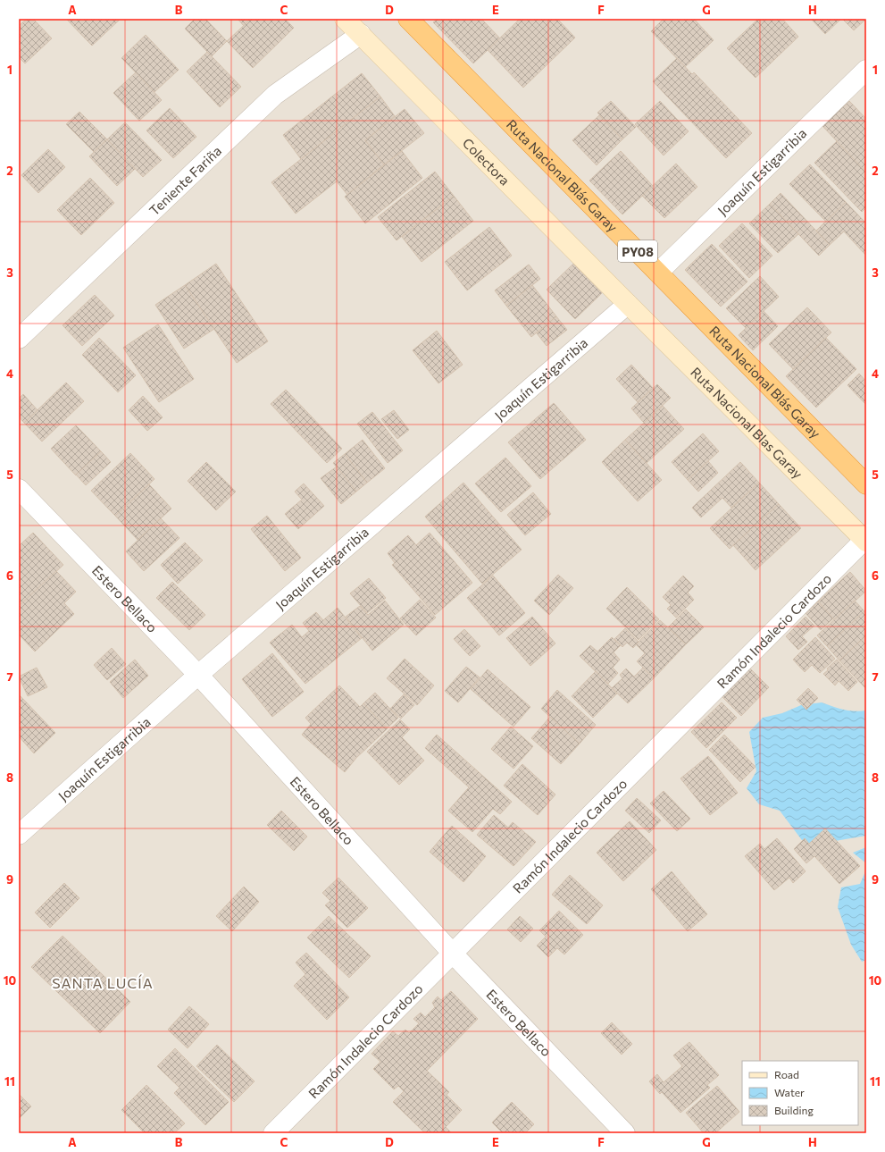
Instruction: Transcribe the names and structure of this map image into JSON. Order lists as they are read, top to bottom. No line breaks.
{"streets":{"highway":["Ruta Nacional Blás Garay","PY08"],"main road":["Colectora","Ruta Nacional Blas Garay"],"street":["Joaquín Estigarribia","Teniente Fariña","Estero Bellaco","Ramón Indalecio Cardozo"]},"crossings":[["Colectora","Joaquín Estigarribia"],["Colectora","Teniente Fariña"],["Colectora","Ruta Nacional Blas Garay"],["Joaquín Estigarribia","Ruta Nacional Blás Garay"],["Joaquín Estigarribia","Ruta Nacional Blas Garay"],["Joaquín Estigarribia","Estero Bellaco"],["Ruta Nacional Blas Garay","Ramón Indalecio Cardozo"],["Estero Bellaco","Ramón Indalecio Cardozo"]],"districts":["SANTA LUCÍA"],"legend":["Road","Water","Building"],"grid":{"columns":["A","B","C","D","E","F","G","H"],"rows":["1","2","3","4","5","6","7","8","9","10","11"]}}
